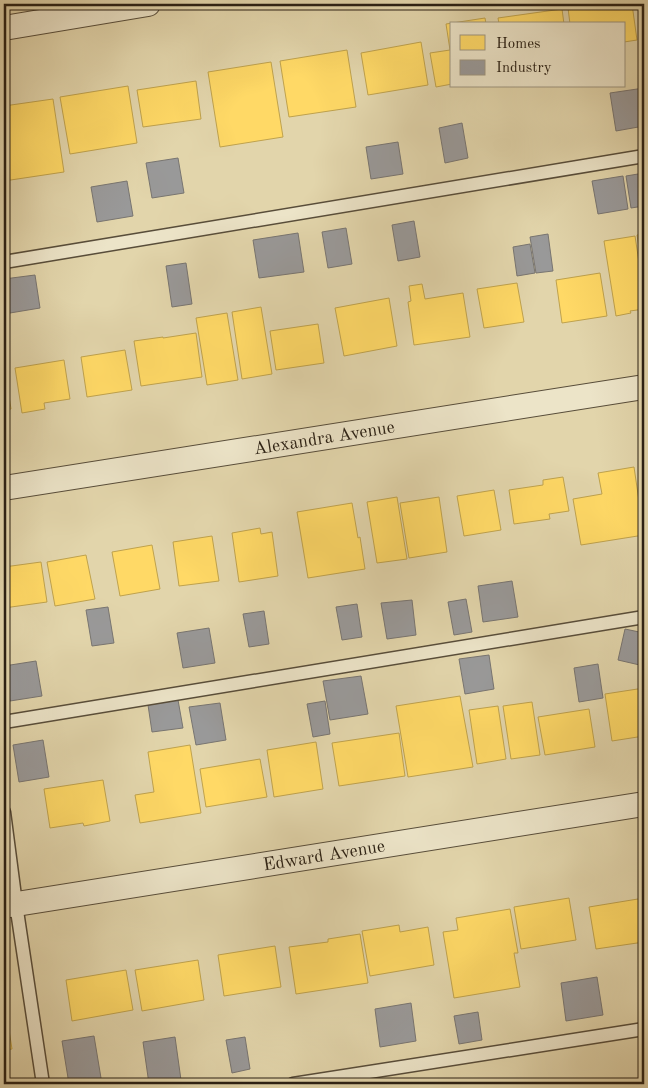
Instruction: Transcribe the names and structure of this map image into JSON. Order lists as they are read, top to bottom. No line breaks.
{"streets":{"street":["Alexandra Avenue","Edward Avenue"]},"legend":["Homes","Industry"]}
